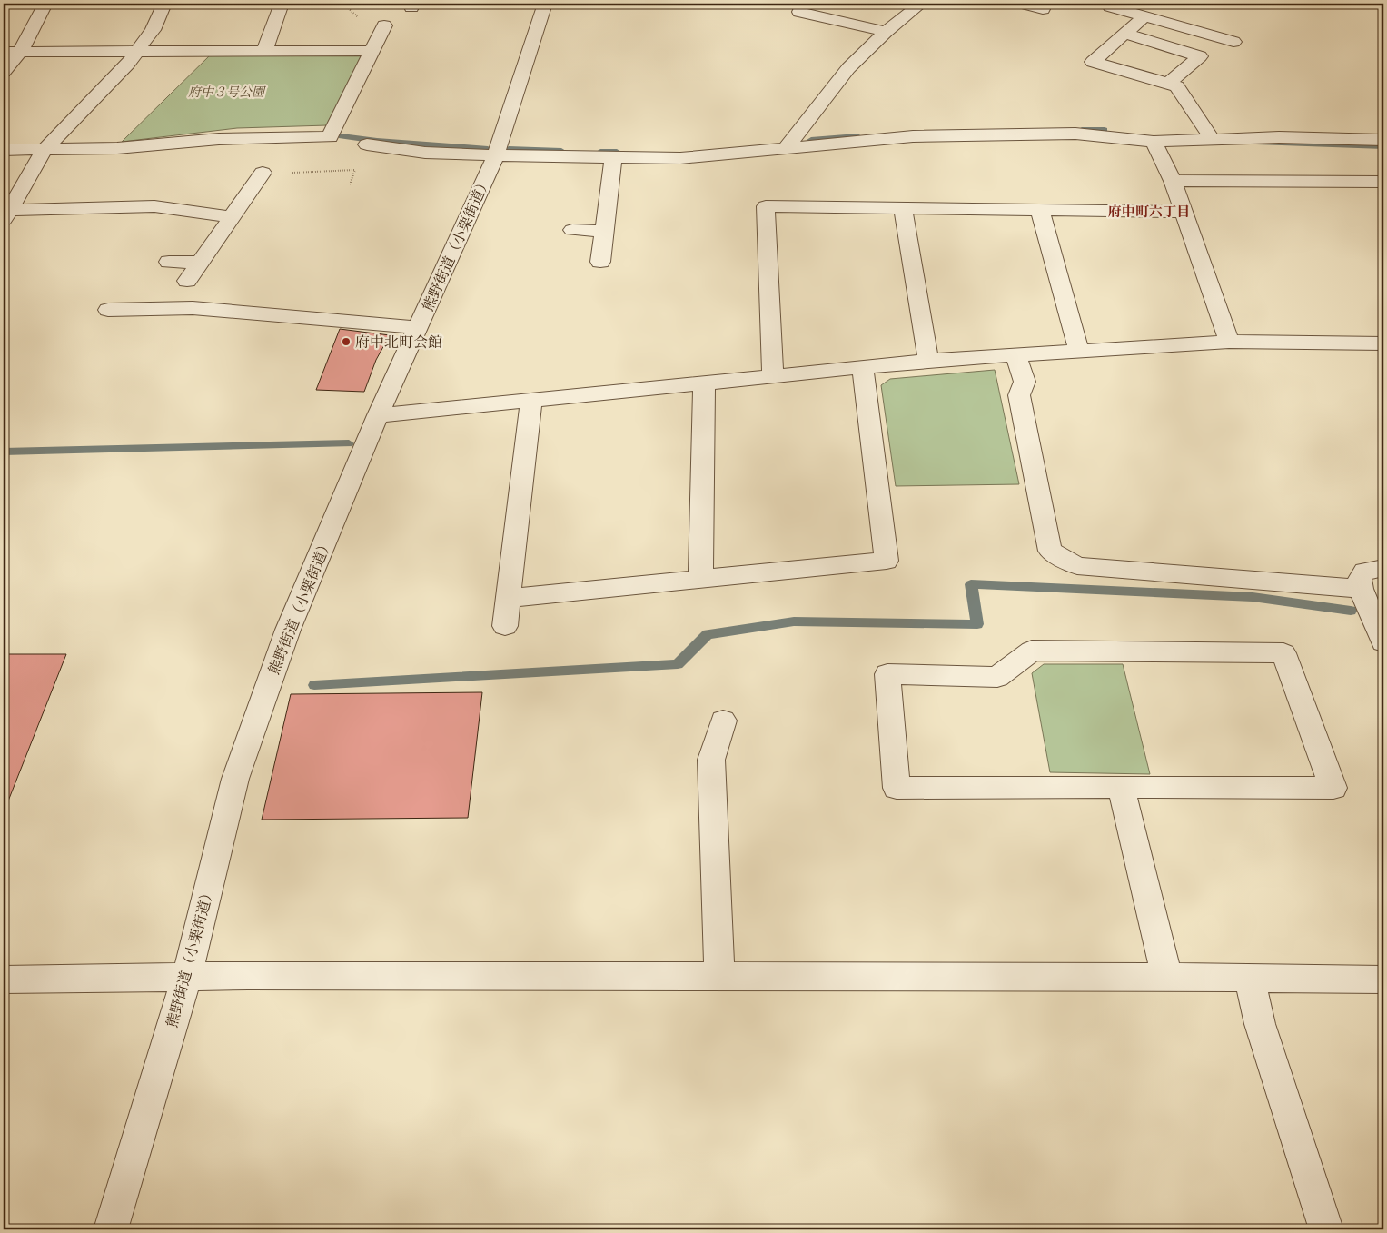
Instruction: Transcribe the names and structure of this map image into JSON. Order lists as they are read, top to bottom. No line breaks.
{"streets":{"street":["熊野街道（小栗街道）"]},"districts":["府中町六丁目"],"parks":["府中３号公園"],"places":["府中北町会館"]}
